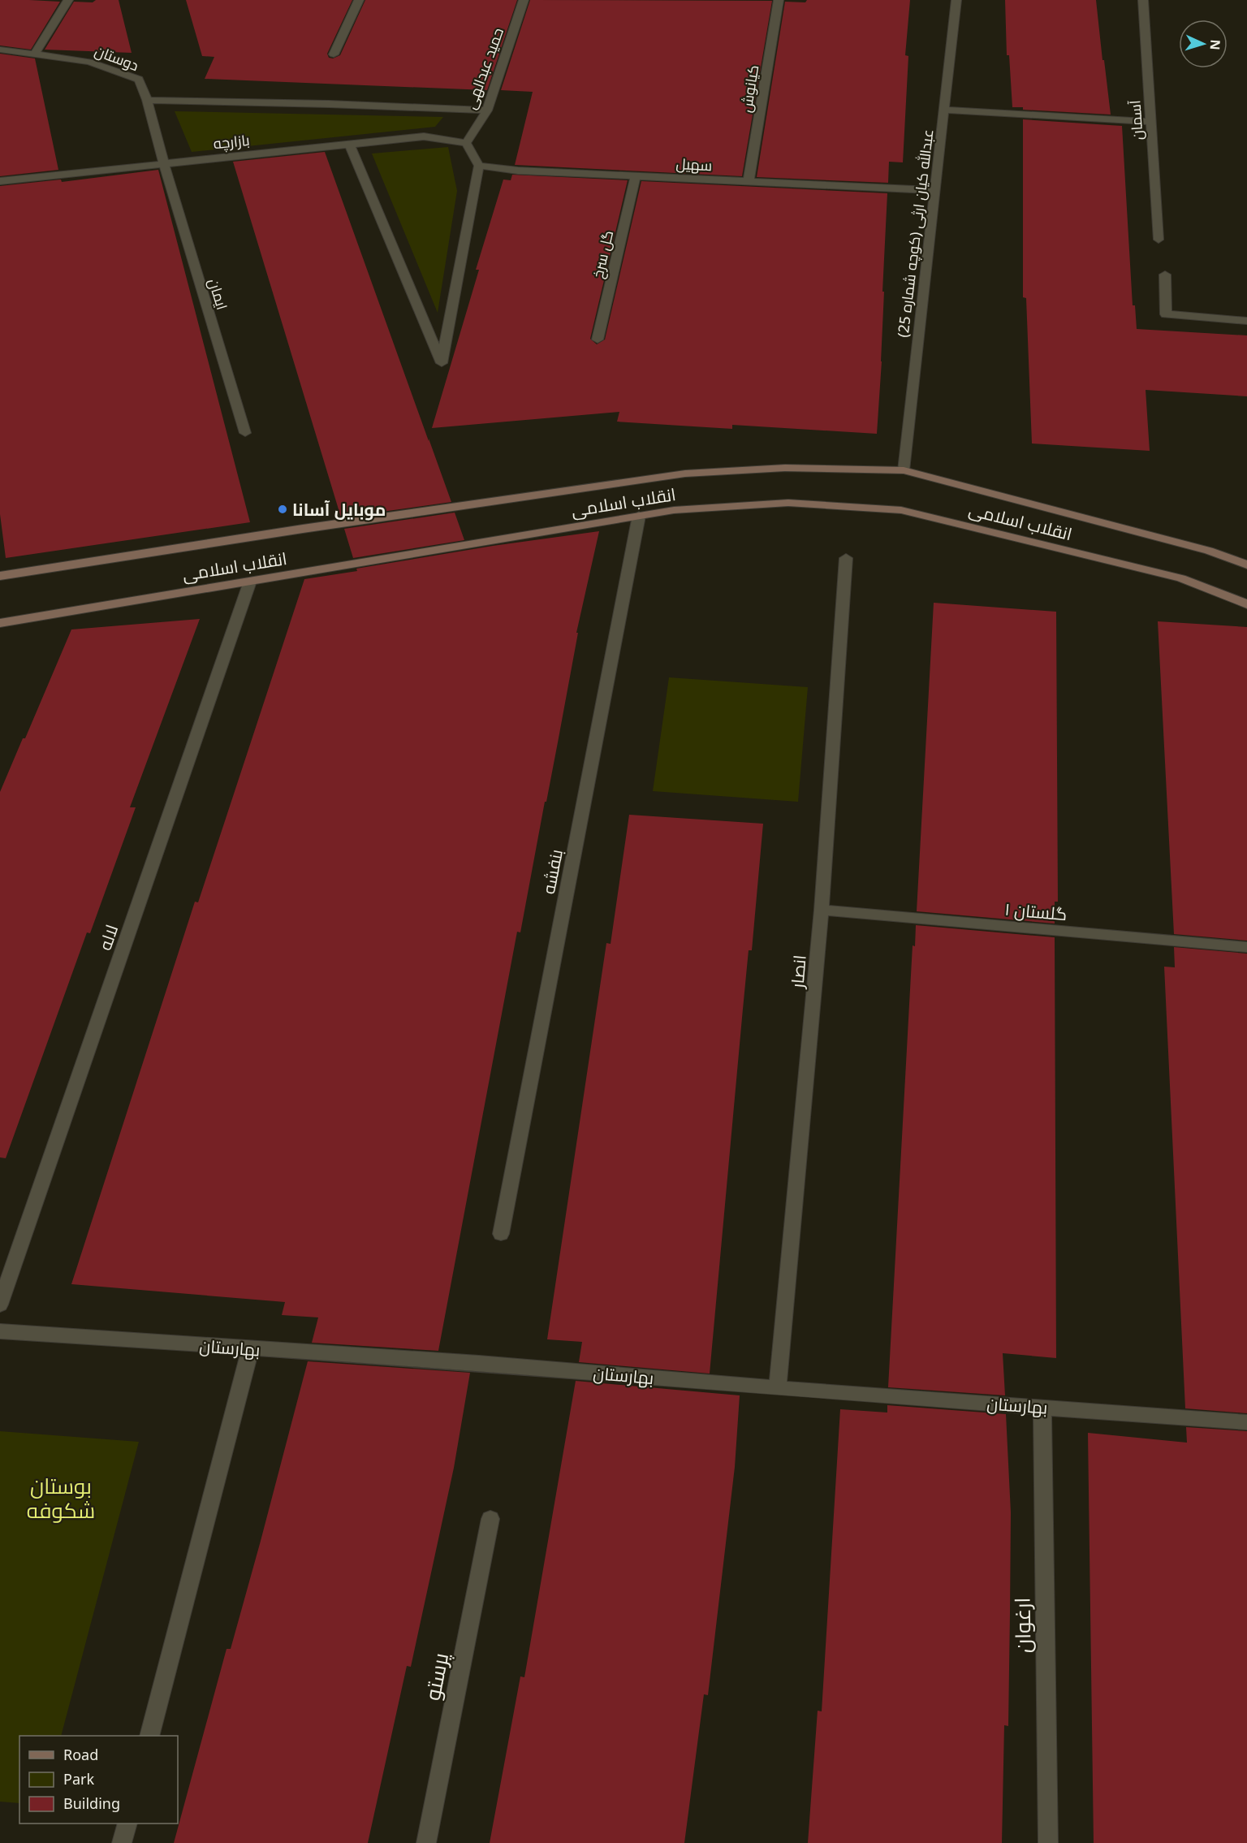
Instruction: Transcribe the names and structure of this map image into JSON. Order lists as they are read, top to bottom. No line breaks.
{"streets":{"main road":["انقلاب اسلامی"],"street":["دوستان","حمید عبدالهی","کیانوش","آسمان","بازارچه","سهیل","عبدالله کیان ارثی (کوچه شماره 25)","گل سرخ","ایمان","بنفشه","گلستان ۱","لاله","انصار","بهارستان","ارغوان","پرستو"]},"crossings":[["دوستان","بازارچه"],["دوستان","ایمان"],["حمید عبدالهی","بازارچه"],["کیانوش","سهیل"],["بازارچه","ایمان"],["سهیل","عبدالله کیان ارثی (کوچه شماره 25)"],["سهیل","گل سرخ"],["عبدالله کیان ارثی (کوچه شماره 25)","انقلاب اسلامی"],["انقلاب اسلامی","بنفشه"],["انقلاب اسلامی","لاله"],["گلستان ۱","انصار"],["انصار","بهارستان"],["بهارستان","ارغوان"]],"parks":["بوستان شکوفه"],"places":["موبایل آسانا"],"legend":["Road","Park","Building"],"north":"right"}
